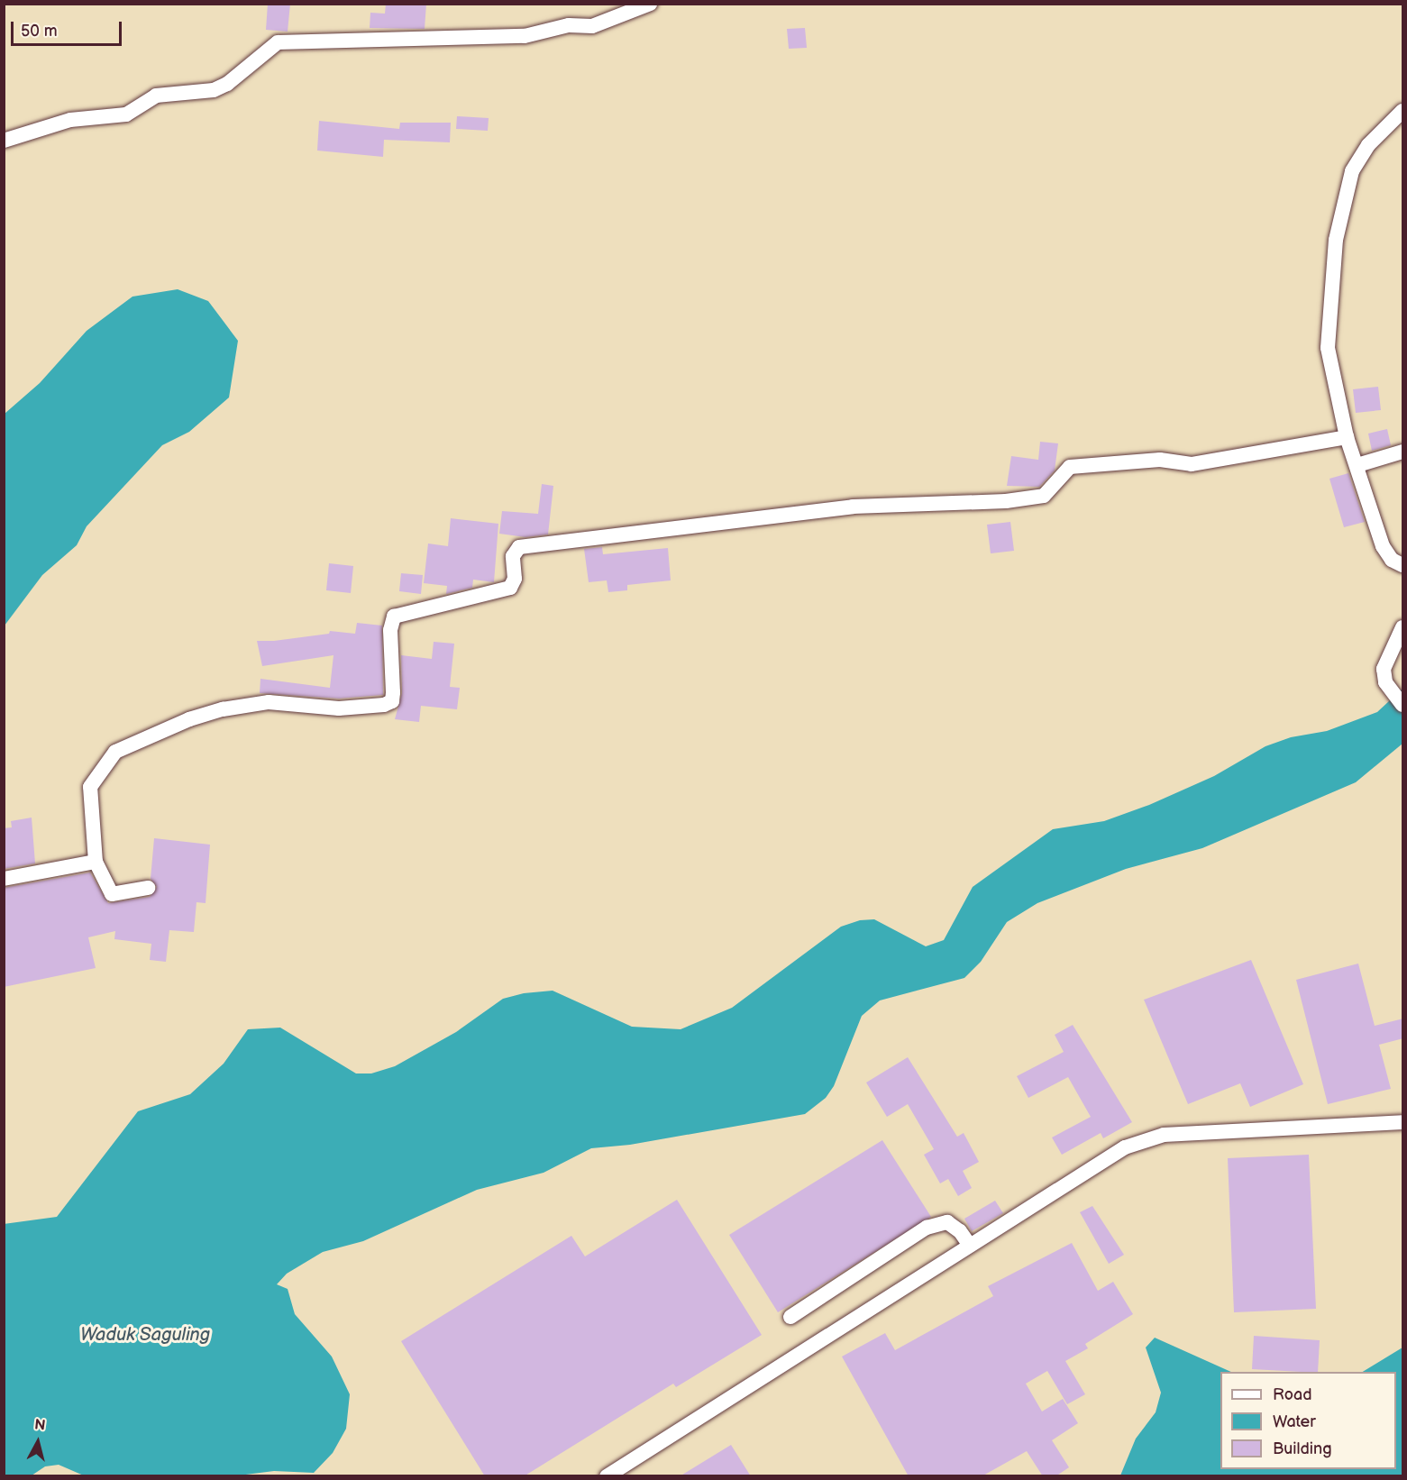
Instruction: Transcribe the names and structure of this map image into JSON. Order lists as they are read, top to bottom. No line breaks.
{"water":["Waduk Saguling"],"legend":["Road","Water","Building"],"scale_bar":"50 m","north":"top"}
